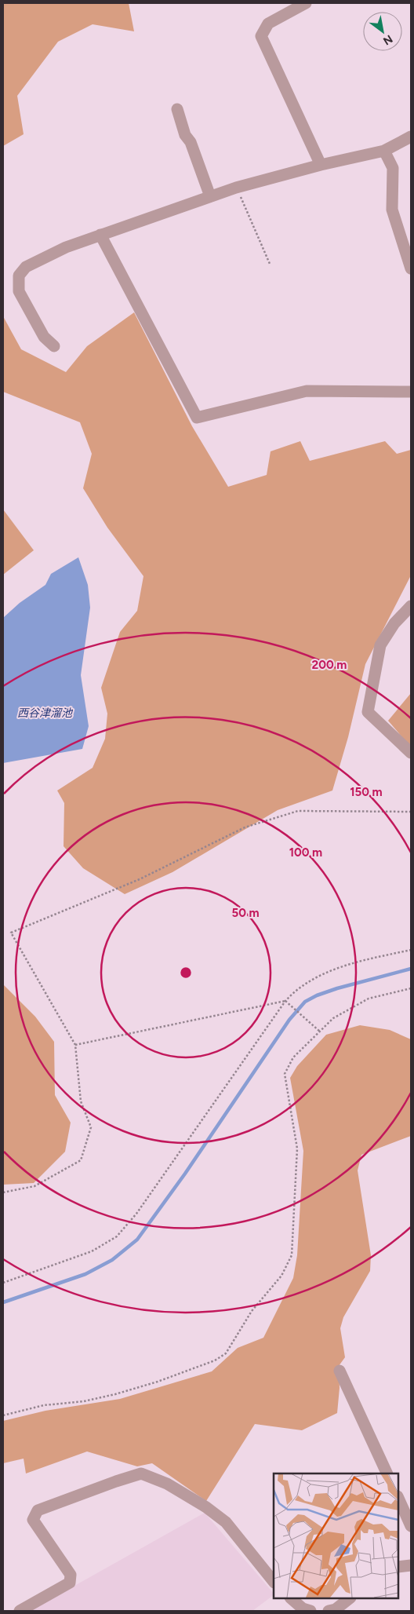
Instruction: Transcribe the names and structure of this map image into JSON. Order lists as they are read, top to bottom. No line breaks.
{"water":["西谷津溜池"],"north":"bottom right","rings":["200 m","150 m","100 m","50 m"]}
